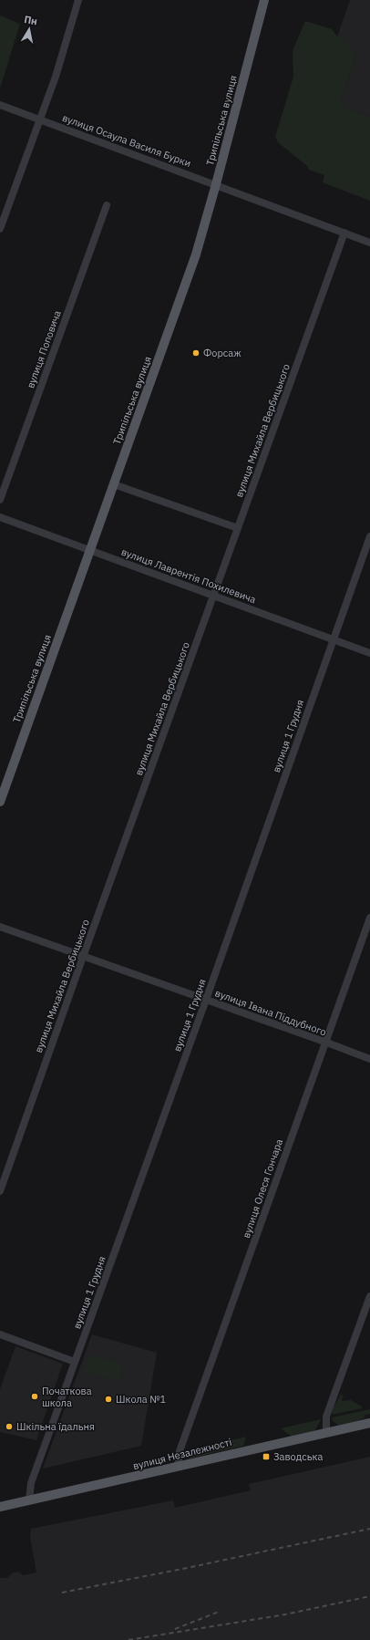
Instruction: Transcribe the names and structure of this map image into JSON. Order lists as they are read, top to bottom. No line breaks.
{"streets":{"main road":["Трипільська вулиця","вулиця Незалежності"],"street":["вулиця Осаула Василя Бурки","вулиця Поповича","вулиця Михайла Вербицького","вулиця Лаврентія Похилевича","вулиця 1 Грудня","вулиця Івана Піддубного","вулиця Олеся Гончара"]},"crossings":[["Трипільська вулиця","вулиця Осаула Василя Бурки"],["Трипільська вулиця","вулиця Лаврентія Похилевича"],["вулиця Осаула Василя Бурки","вулиця Михайла Вербицького"],["вулиця Михайла Вербицького","вулиця Лаврентія Похилевича"],["вулиця Михайла Вербицького","вулиця Івана Піддубного"],["вулиця Лаврентія Похилевича","вулиця 1 Грудня"],["вулиця 1 Грудня","вулиця Івана Піддубного"],["вулиця 1 Грудня","вулиця Незалежності"],["вулиця Івана Піддубного","вулиця Олеся Гончара"],["вулиця Олеся Гончара","вулиця Незалежності"]],"places":{"other":["Форсаж","Початкова школа","Школа №1","Шкільна їдальня"],"transit":["Заводська"]},"north":"top"}
